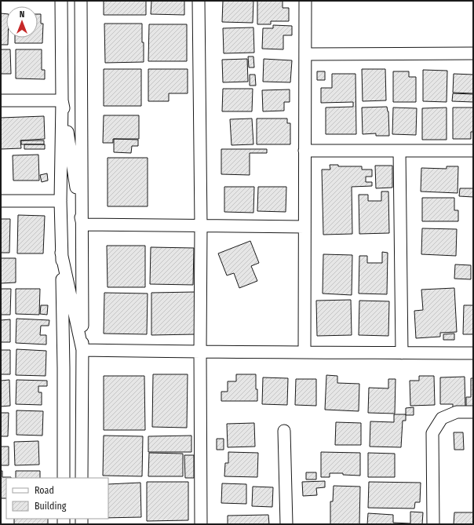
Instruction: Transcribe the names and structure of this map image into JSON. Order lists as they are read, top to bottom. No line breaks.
{"legend":["Road","Building"],"north":"top"}
